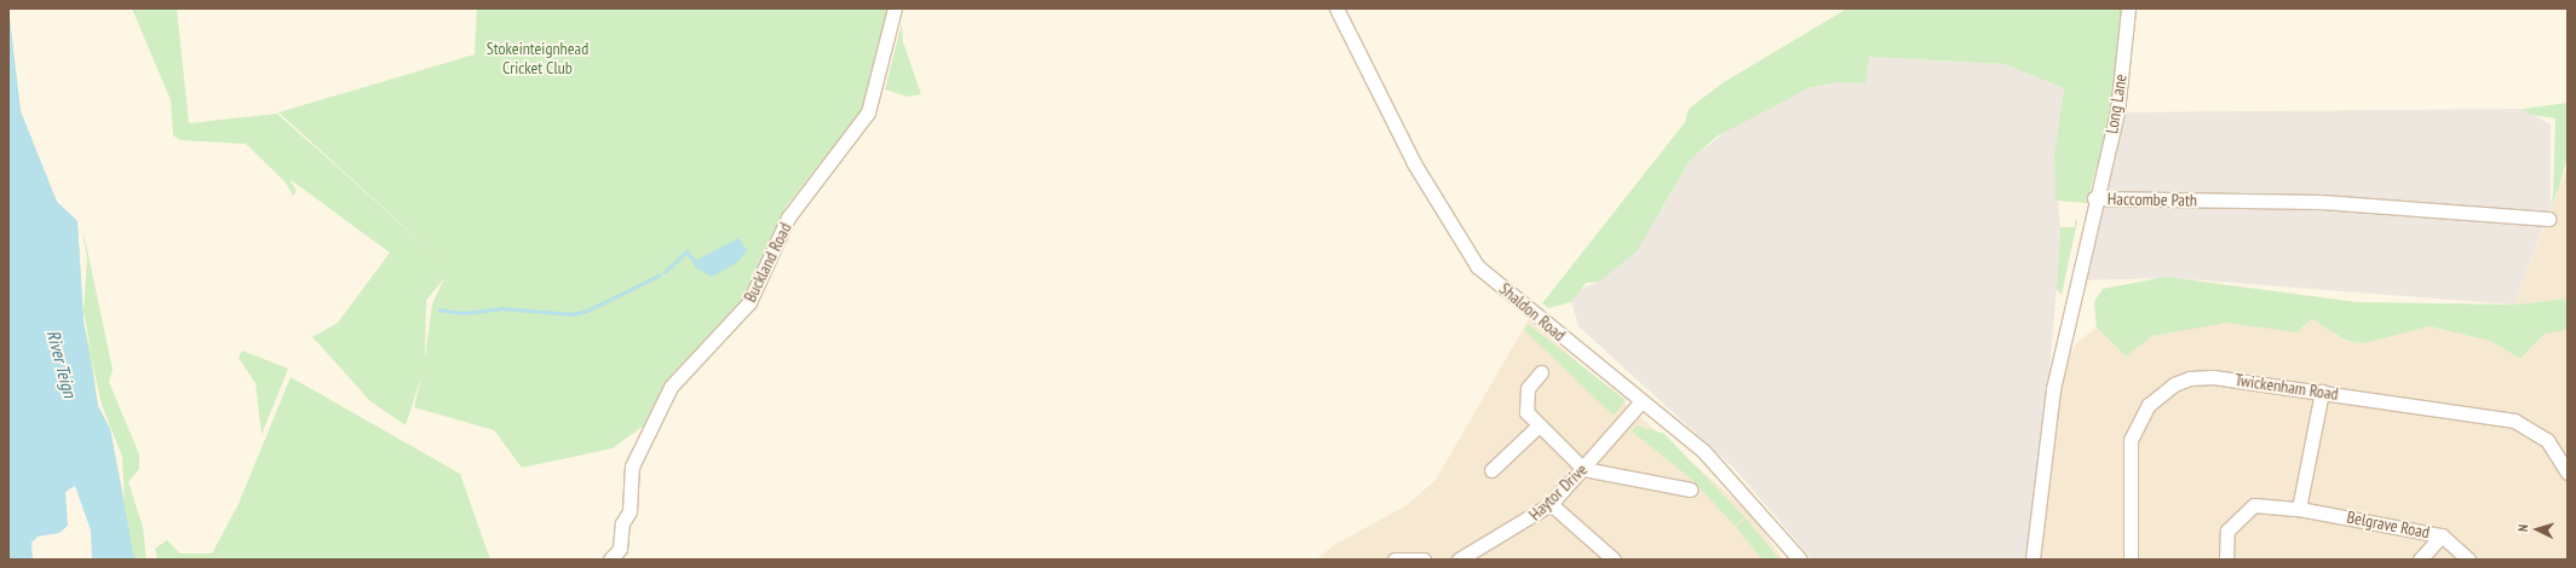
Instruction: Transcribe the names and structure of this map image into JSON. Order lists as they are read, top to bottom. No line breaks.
{"streets":{"street":["Long Lane","Haccombe Path","Buckland Road","Shaldon Road","Twickenham Road","Haytor Drive","Belgrave Road"]},"crossings":[["Long Lane","Haccombe Path"],["Shaldon Road","Haytor Drive"]],"water":["River Teign"],"parks":["Stokeinteignhead Cricket Club"],"north":"left"}
